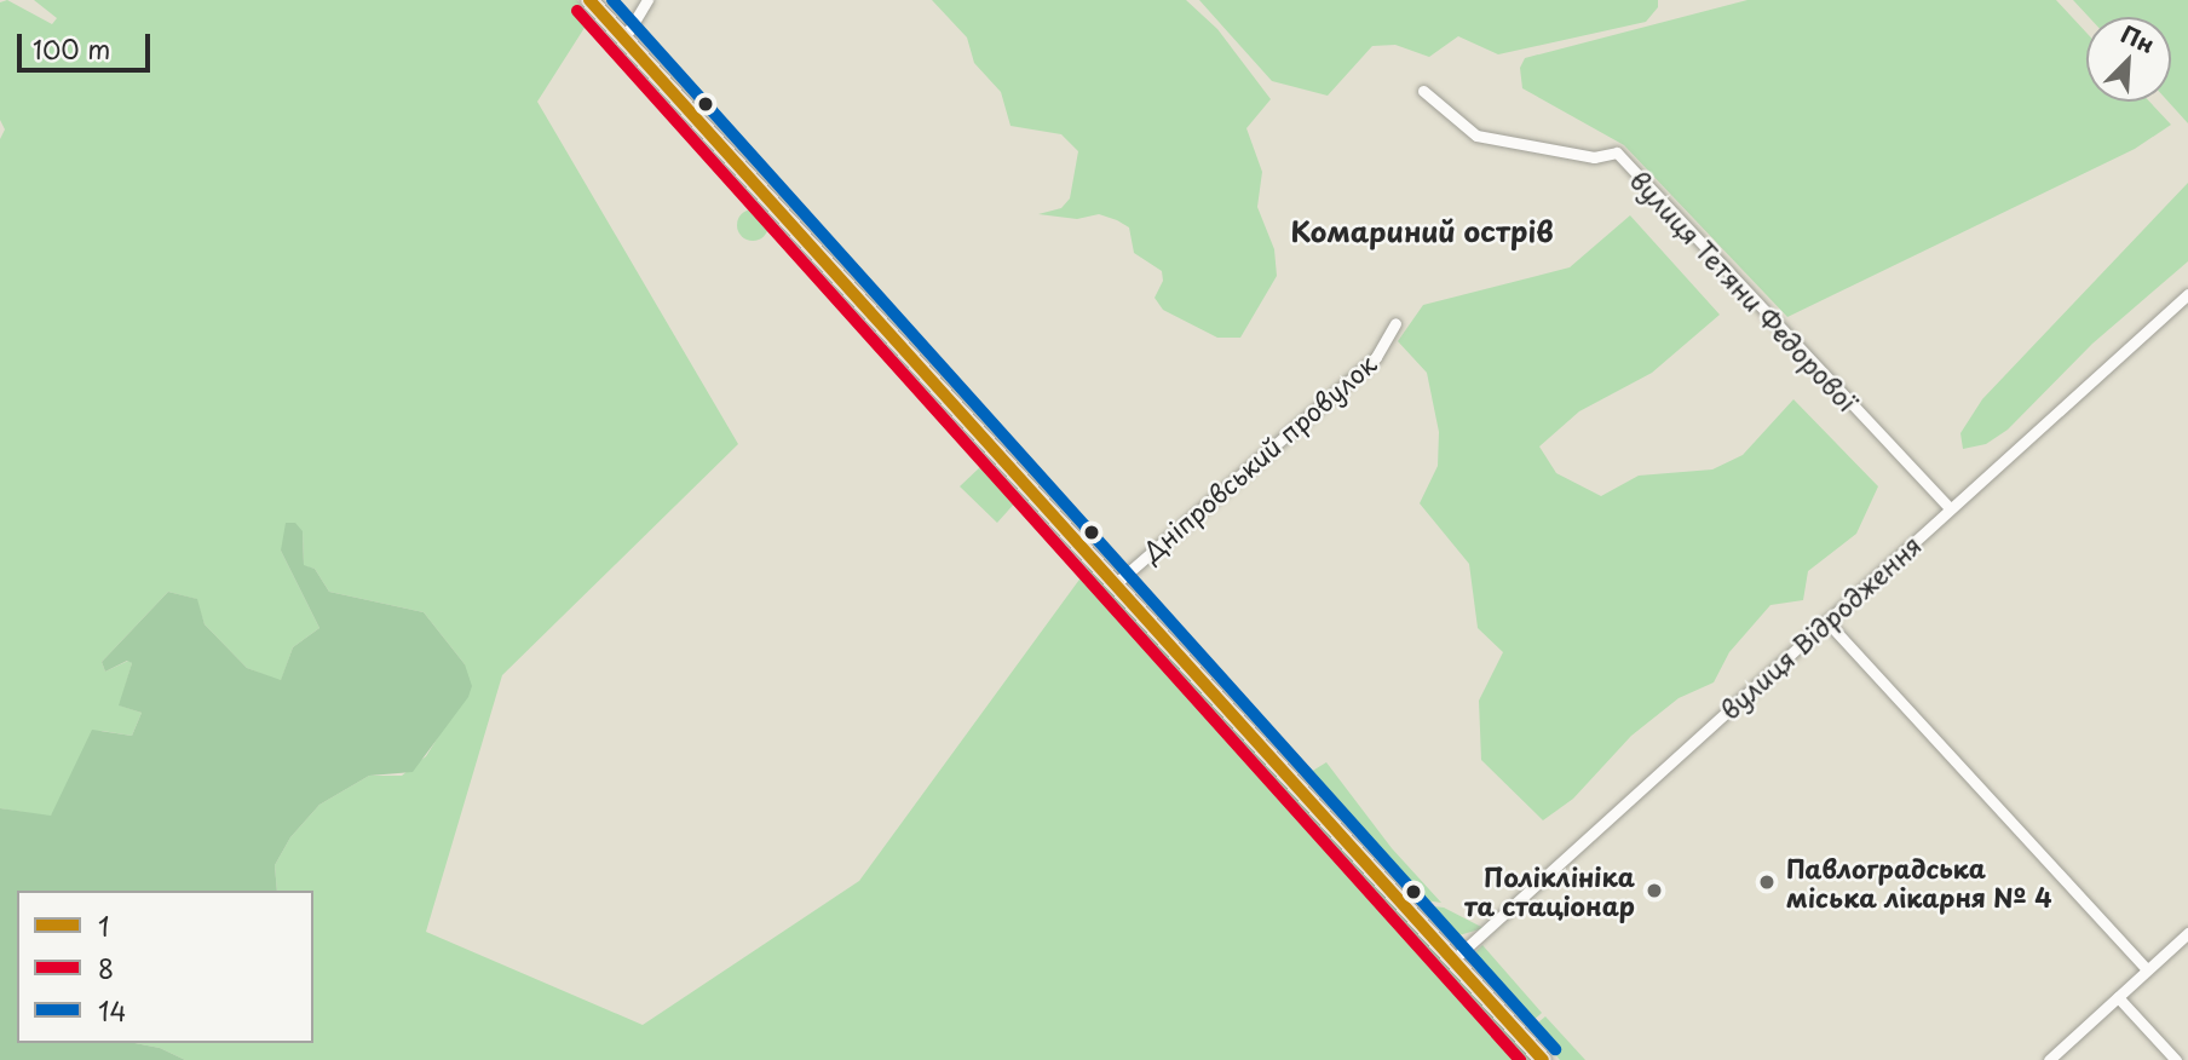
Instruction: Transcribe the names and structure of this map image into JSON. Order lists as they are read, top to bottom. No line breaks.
{"streets":{"street":["вулиця Тетяни Федорової","Дніпровський провулок","вулиця Відродження"]},"crossings":[["вулиця Тетяни Федорової","вулиця Відродження"]],"districts":["Комариний острів"],"places":["Павлоградська міська лікарня № 4","Поліклініка та стаціонар"],"lines":["transit line 1","transit line 14","transit line 8"],"legend":["1","8","14"],"scale_bar":"100 m","north":"top right"}
